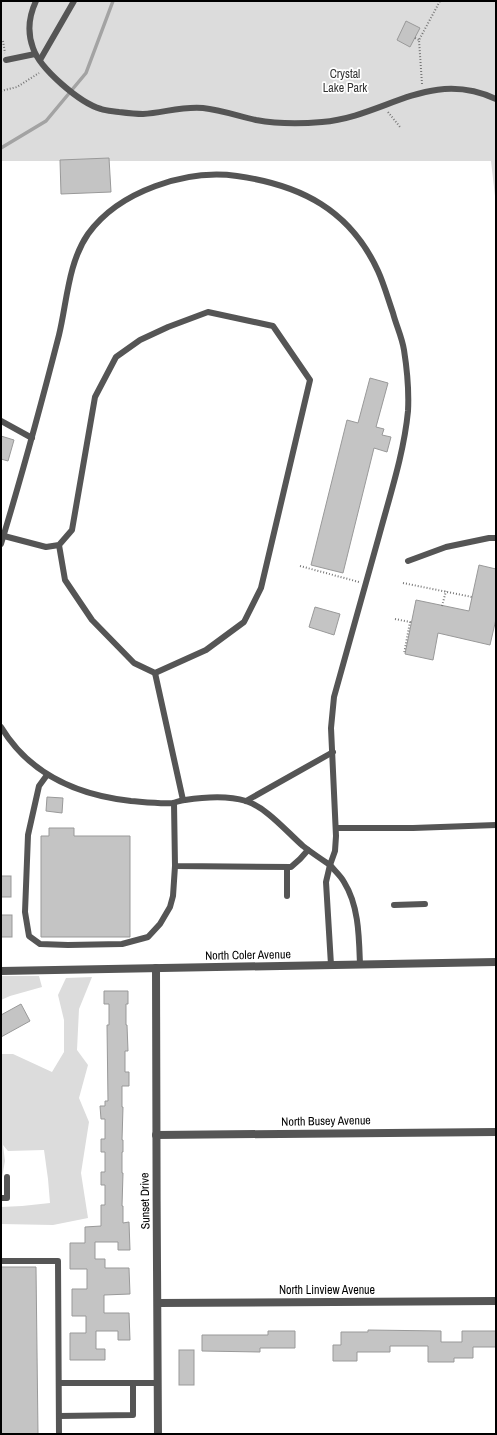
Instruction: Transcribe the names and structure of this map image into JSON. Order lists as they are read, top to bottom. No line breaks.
{"streets":{"street":["North Coler Avenue","North Busey Avenue","Sunset Drive","North Linview Avenue"]},"crossings":[["North Coler Avenue","Sunset Drive"],["North Busey Avenue","Sunset Drive"],["Sunset Drive","North Linview Avenue"]],"parks":["Crystal Lake Park"]}
